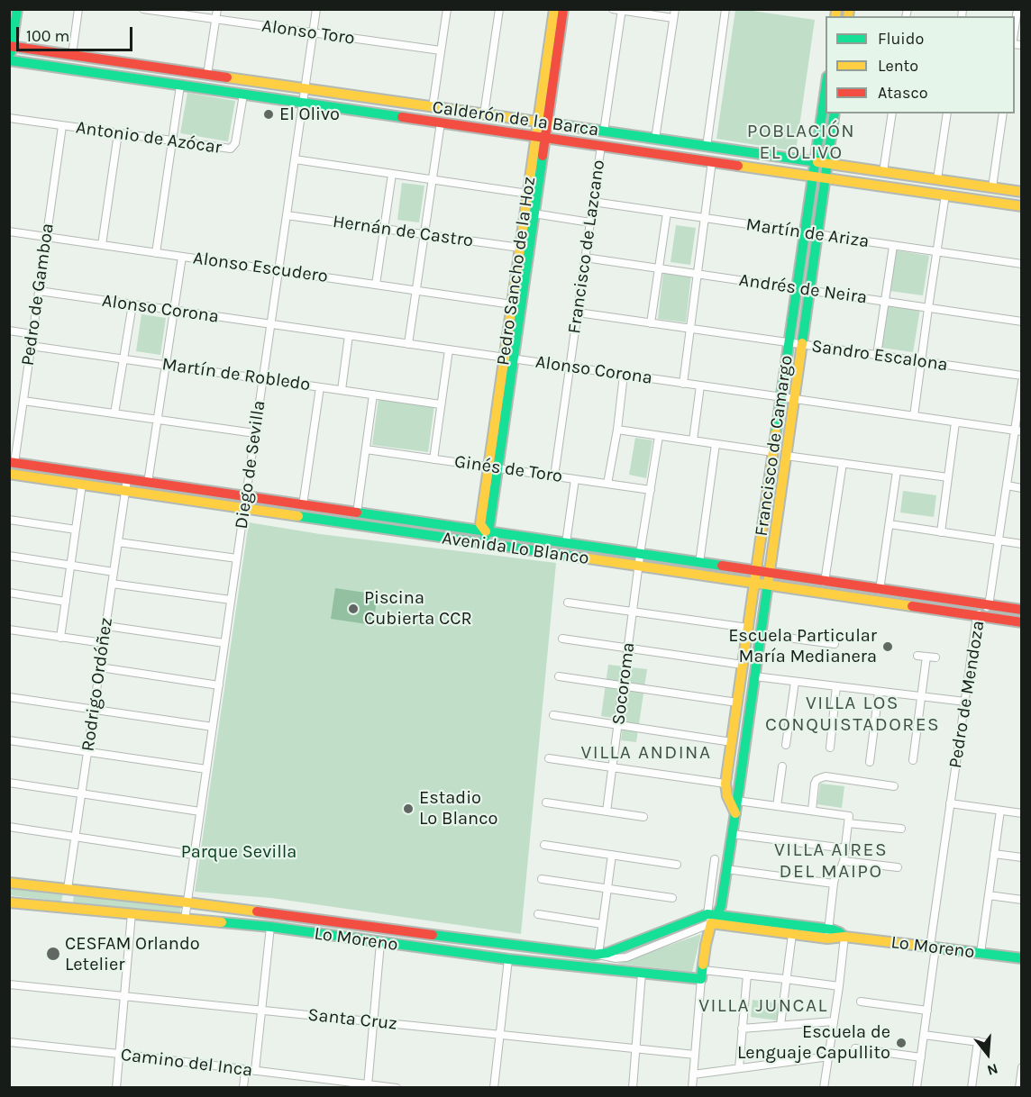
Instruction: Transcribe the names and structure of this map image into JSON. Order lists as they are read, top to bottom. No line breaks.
{"streets":{"street":["Alonso Toro","Calderón de la Barca","Antonio de Azócar","Hernán de Castro","Martín de Ariza","Francisco de Lazcano","Alonso Escudero","Pedro Sancho de la Hoz","Andrés de Neira","Pedro de Gamboa","Alonso Corona","Sandro Escalona","Martín de Robledo","Francisco de Camargo","Diego de Sevilla","Ginés de Toro","Avenida Lo Blanco","Socoroma","Rodrigo Ordóñez","Pedro de Mendoza","Lo Moreno","Santa Cruz","Camino del Inca"]},"crossings":[["Alonso Toro","Diego de Sevilla"],["Calderón de la Barca","Antonio de Azócar"],["Calderón de la Barca","Francisco de Lazcano"],["Calderón de la Barca","Pedro Sancho de la Hoz"],["Calderón de la Barca","Francisco de Camargo"],["Calderón de la Barca","Diego de Sevilla"],["Antonio de Azócar","Pedro de Gamboa"],["Hernán de Castro","Pedro Sancho de la Hoz"],["Hernán de Castro","Diego de Sevilla"],["Martín de Ariza","Francisco de Lazcano"],["Martín de Ariza","Francisco de Camargo"],["Francisco de Lazcano","Andrés de Neira"],["Francisco de Lazcano","Alonso Corona"],["Francisco de Lazcano","Sandro Escalona"],["Francisco de Lazcano","Ginés de Toro"],["Alonso Escudero","Pedro Sancho de la Hoz"],["Alonso Escudero","Pedro de Gamboa"],["Alonso Escudero","Diego de Sevilla"],["Pedro Sancho de la Hoz","Alonso Corona"],["Pedro Sancho de la Hoz","Ginés de Toro"],["Pedro Sancho de la Hoz","Avenida Lo Blanco"],["Andrés de Neira","Francisco de Camargo"],["Pedro de Gamboa","Alonso Corona"],["Pedro de Gamboa","Martín de Robledo"],["Pedro de Gamboa","Avenida Lo Blanco"],["Alonso Corona","Francisco de Camargo"],["Alonso Corona","Diego de Sevilla"],["Alonso Corona","Pedro de Mendoza"],["Sandro Escalona","Francisco de Camargo"],["Martín de Robledo","Diego de Sevilla"],["Francisco de Camargo","Avenida Lo Blanco"],["Francisco de Camargo","Lo Moreno"],["Diego de Sevilla","Avenida Lo Blanco"],["Diego de Sevilla","Lo Moreno"],["Ginés de Toro","Socoroma"],["Avenida Lo Blanco","Socoroma"],["Avenida Lo Blanco","Rodrigo Ordóñez"],["Avenida Lo Blanco","Pedro de Mendoza"],["Rodrigo Ordóñez","Lo Moreno"],["Pedro de Mendoza","Lo Moreno"]],"districts":["POBLACIÓN EL OLIVO","VILLA LOS CONQUISTADORES","VILLA ANDINA","VILLA AIRES DEL MAIPO","VILLA JUNCAL"],"parks":["Parque Sevilla"],"places":["El Olivo","Piscina Cubierta CCR","Escuela Particular María Medianera","Estadio Lo Blanco","CESFAM Orlando Letelier","Escuela de Lenguaje Capullito"],"legend":["Fluido","Lento","Atasco"],"scale_bar":"100 m","north":"bottom"}
